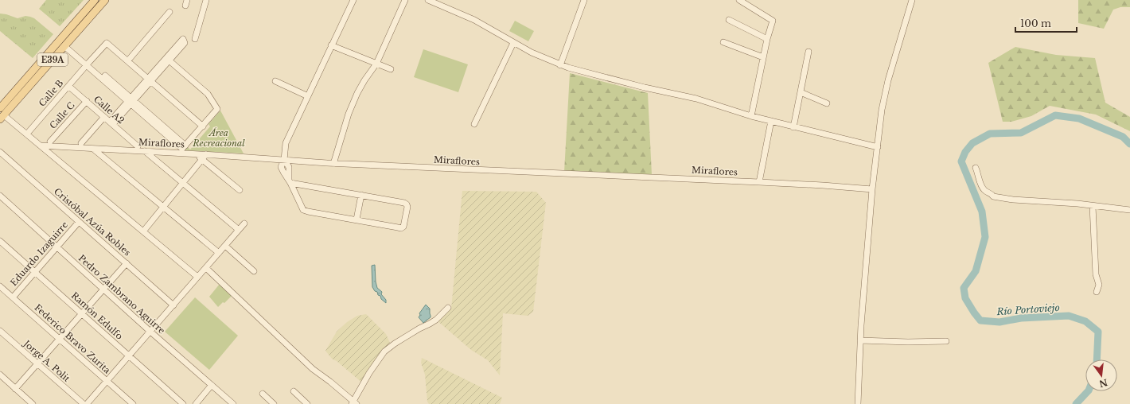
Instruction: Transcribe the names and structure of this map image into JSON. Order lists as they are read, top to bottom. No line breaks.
{"streets":{"main road":["E39A"],"street":["Calle B","Calle A2","Calle C","Miraflores","Cristóbal Azúa Robles","Eduardo Izaguirre","Pedro Zambrano Aguirre","Ramón Edulfo","Federico Bravo Zurita","Jorge A. Polit"]},"crossings":[["Calle B","Calle A2"],["Calle A2","Calle C"],["Cristóbal Azúa Robles","Eduardo Izaguirre"],["Eduardo Izaguirre","Pedro Zambrano Aguirre"],["Eduardo Izaguirre","Ramón Edulfo"],["Eduardo Izaguirre","Federico Bravo Zurita"]],"water":["Río Portoviejo"],"parks":["Área Recreacional"],"scale_bar":"100 m","north":"bottom"}
